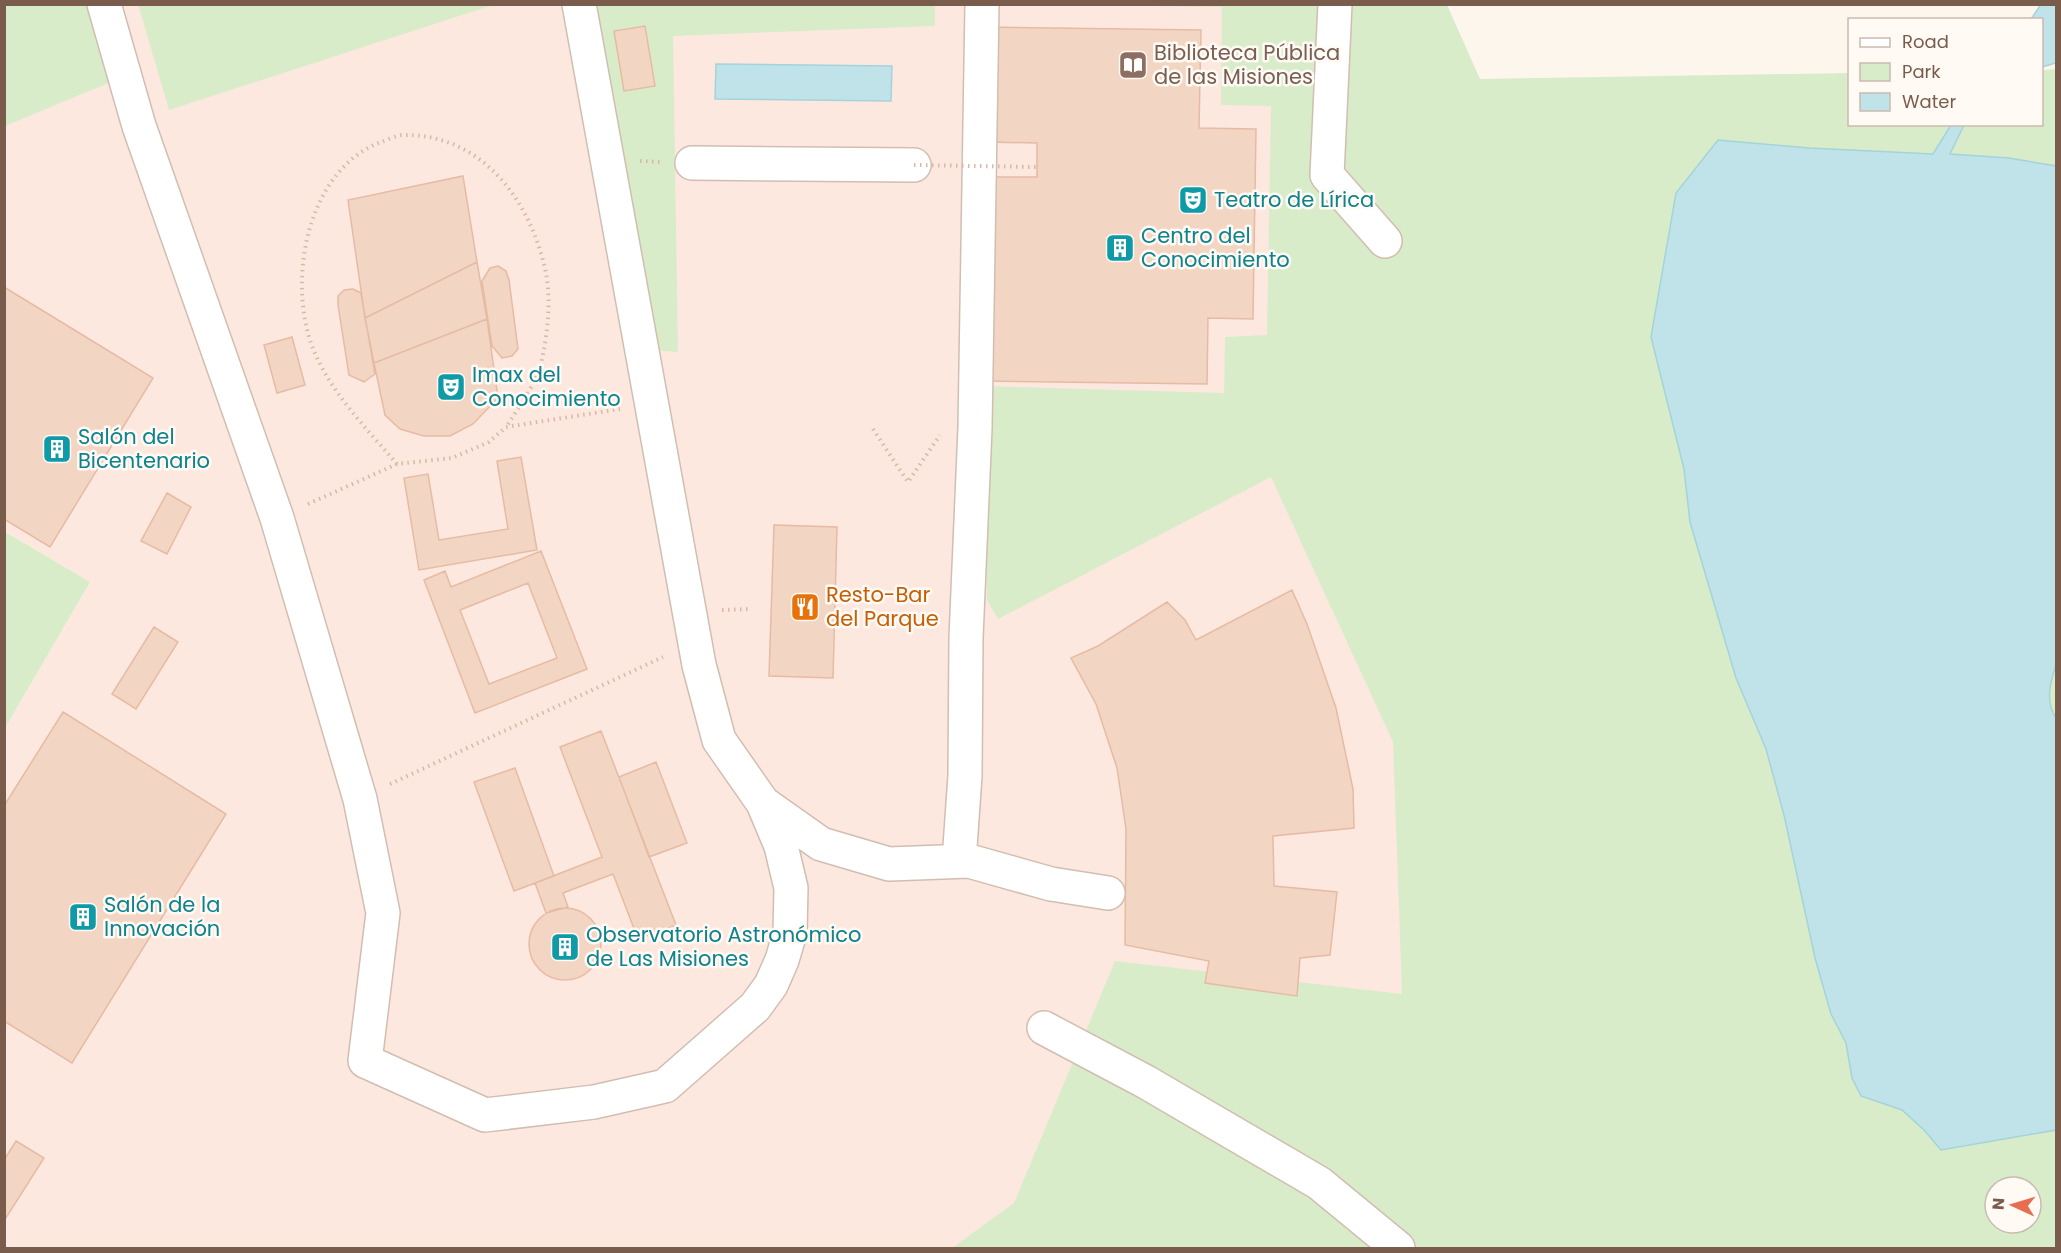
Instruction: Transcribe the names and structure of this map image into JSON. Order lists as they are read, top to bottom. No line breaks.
{"places":{"library":["Biblioteca Pública de las Misiones"],"theatre":["Teatro de Lírica","Imax del Conocimiento"],"building":["Centro del Conocimiento","Salón del Bicentenario","Salón de la Innovación","Observatorio Astronómico de Las Misiones"],"restaurant":["Resto-Bar del Parque"]},"legend":["Road","Park","Water"],"north":"left"}
